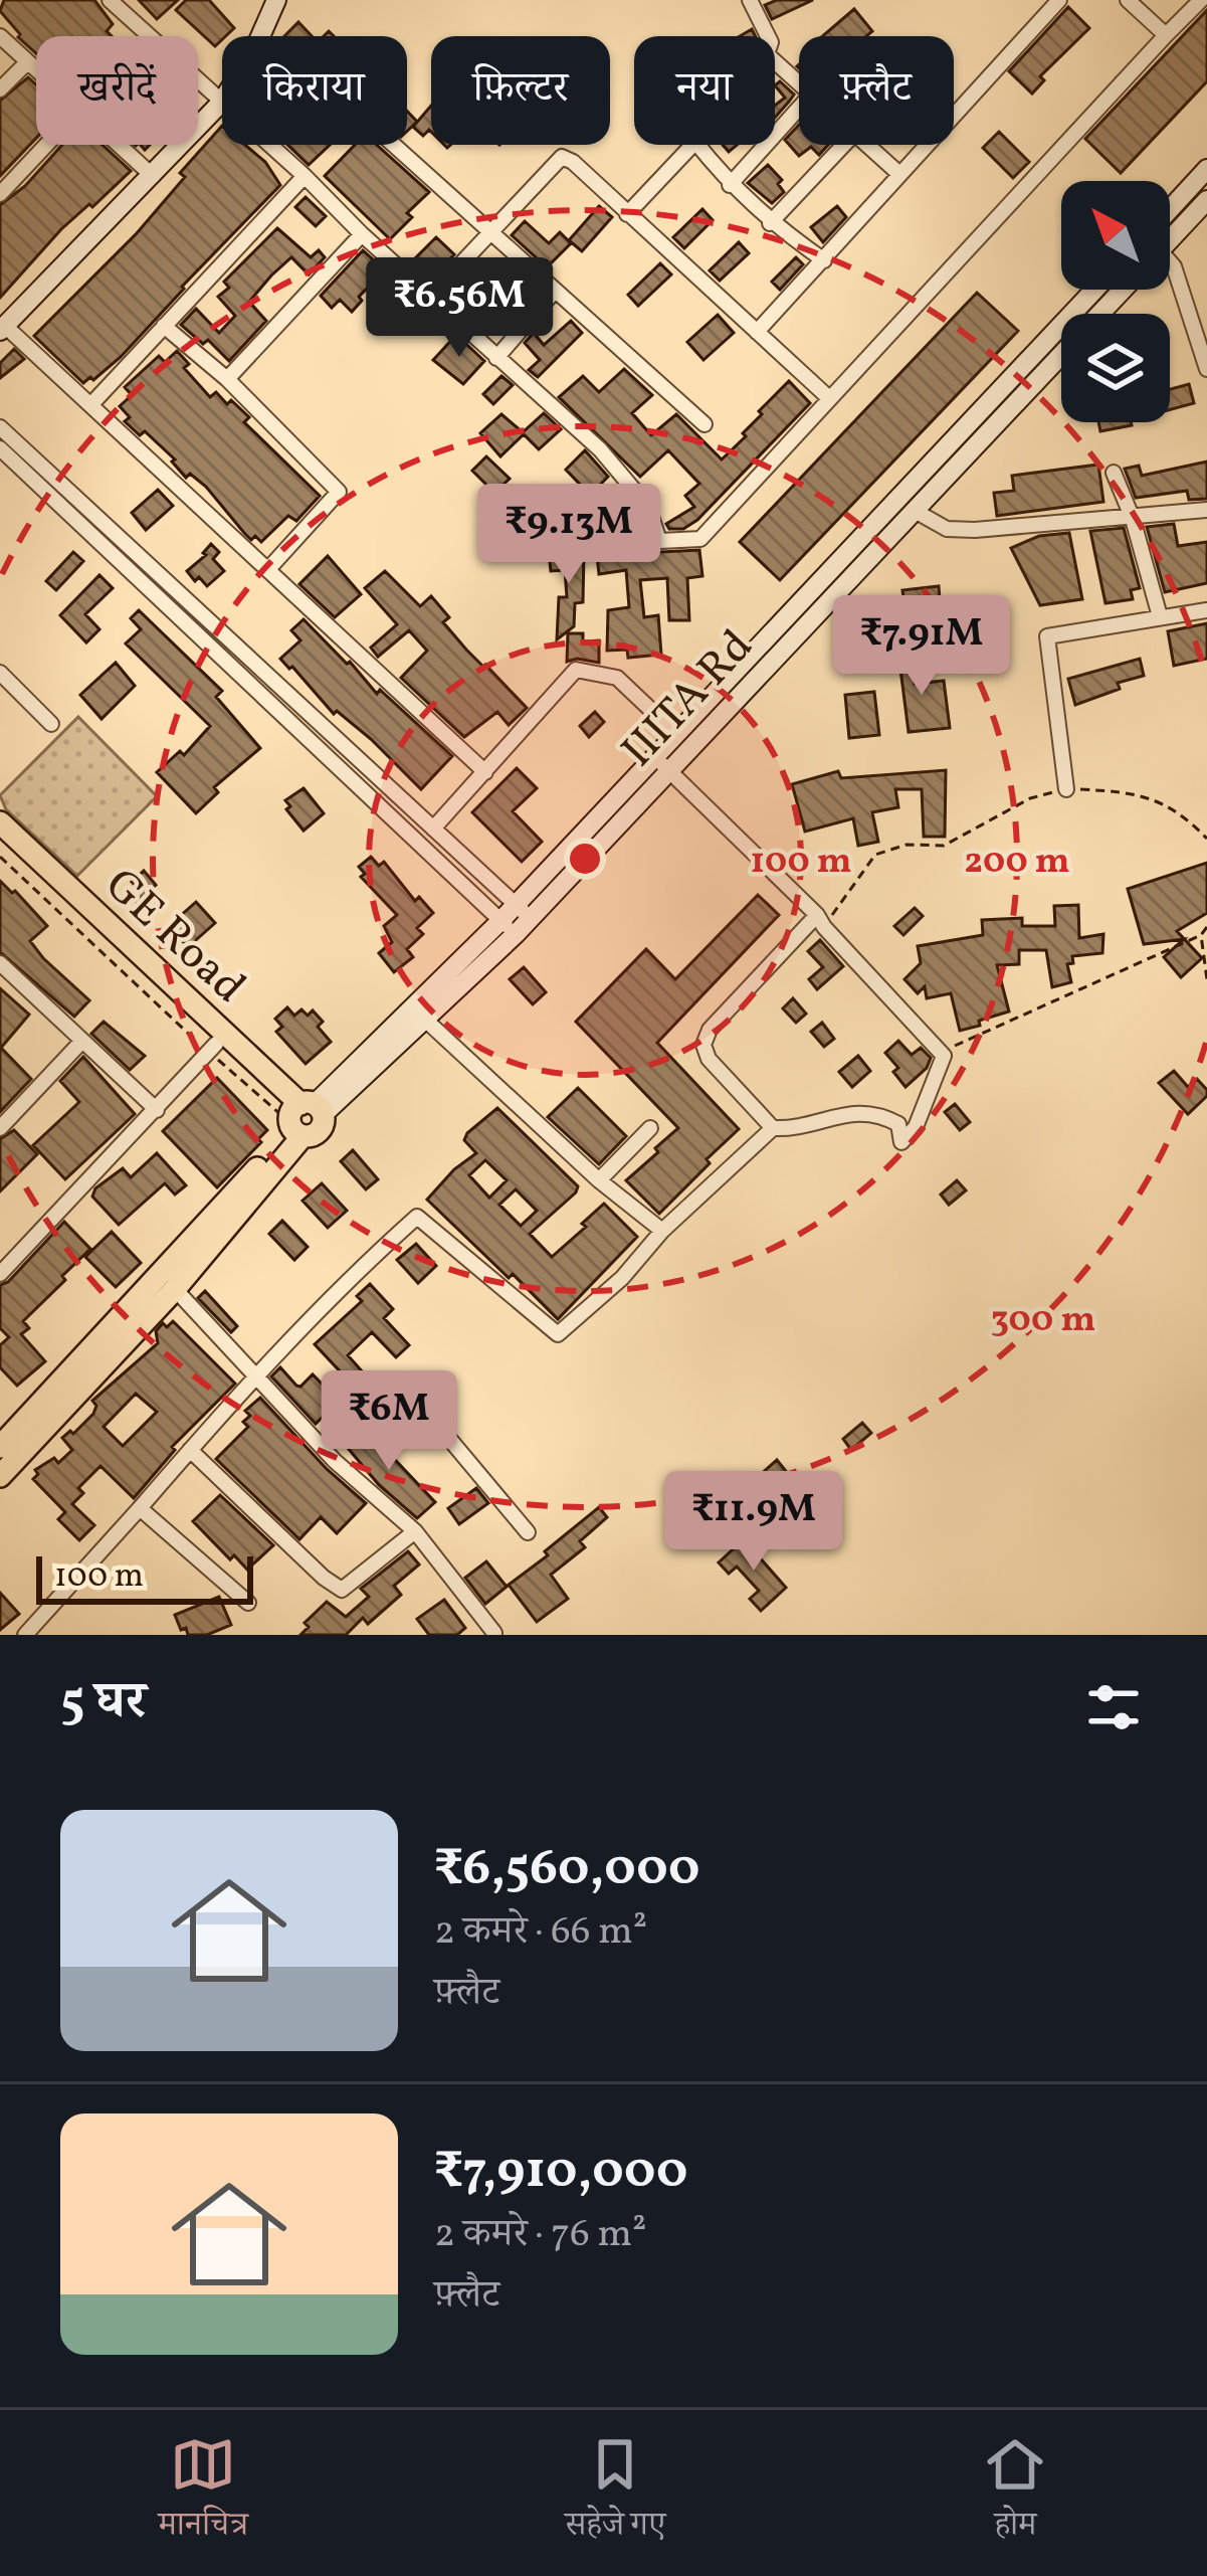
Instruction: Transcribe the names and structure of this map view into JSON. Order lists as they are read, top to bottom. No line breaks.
{"streets":{"main road":["IIITA Rd","GE Road"]},"crossings":[["IIITA Rd","GE Road"]],"scale_bar":"100 m","north":"top left","page":{"chip":["खरीदें","किराया","फ़िल्टर","नया","फ़्लैट"],"price":["₹6.56M","₹9.13M","₹7.91M","₹6M","₹11.9M"],"scale":"100 m","heading":"5 घर","list":[{"name":"₹6,560,000","note":"2 कमरे · 66 m² · फ़्लैट"},{"name":"₹7,910,000","note":"2 कमरे · 76 m² · फ़्लैट"}],"tabs":["मानचित्र","सहेजे गए","होम"]},"rings":["100 m","200 m","300 m"]}
